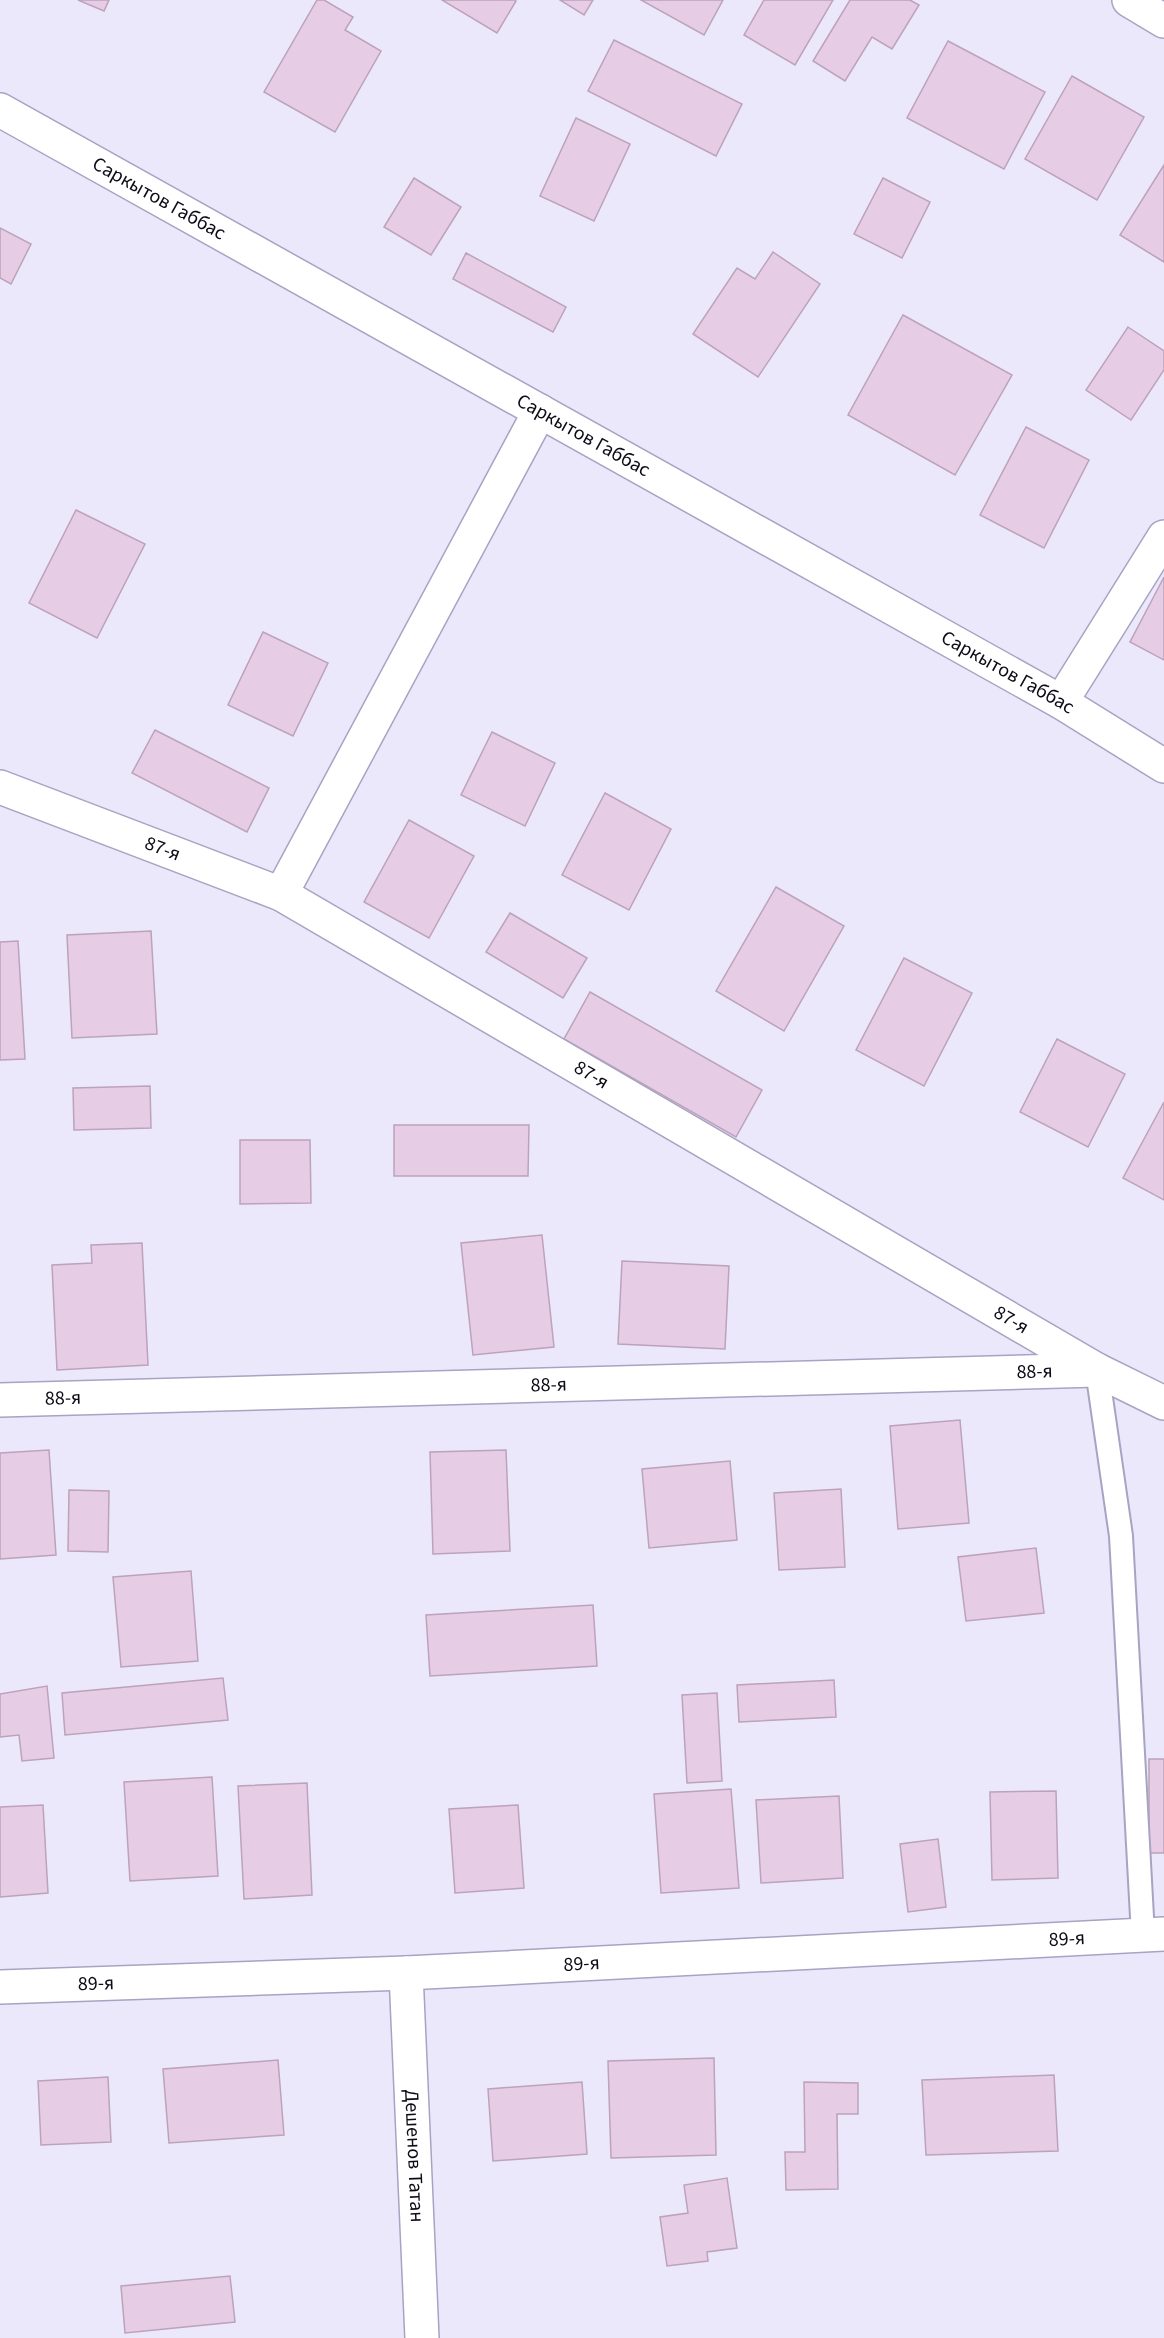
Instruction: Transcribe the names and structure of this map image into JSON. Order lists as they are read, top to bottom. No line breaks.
{"streets":{"street":["Саркытов Габбас","87-я","88-я","89-я","Дешенов Татан"]},"crossings":[["87-я","88-я"],["89-я","Дешенов Татан"]]}
